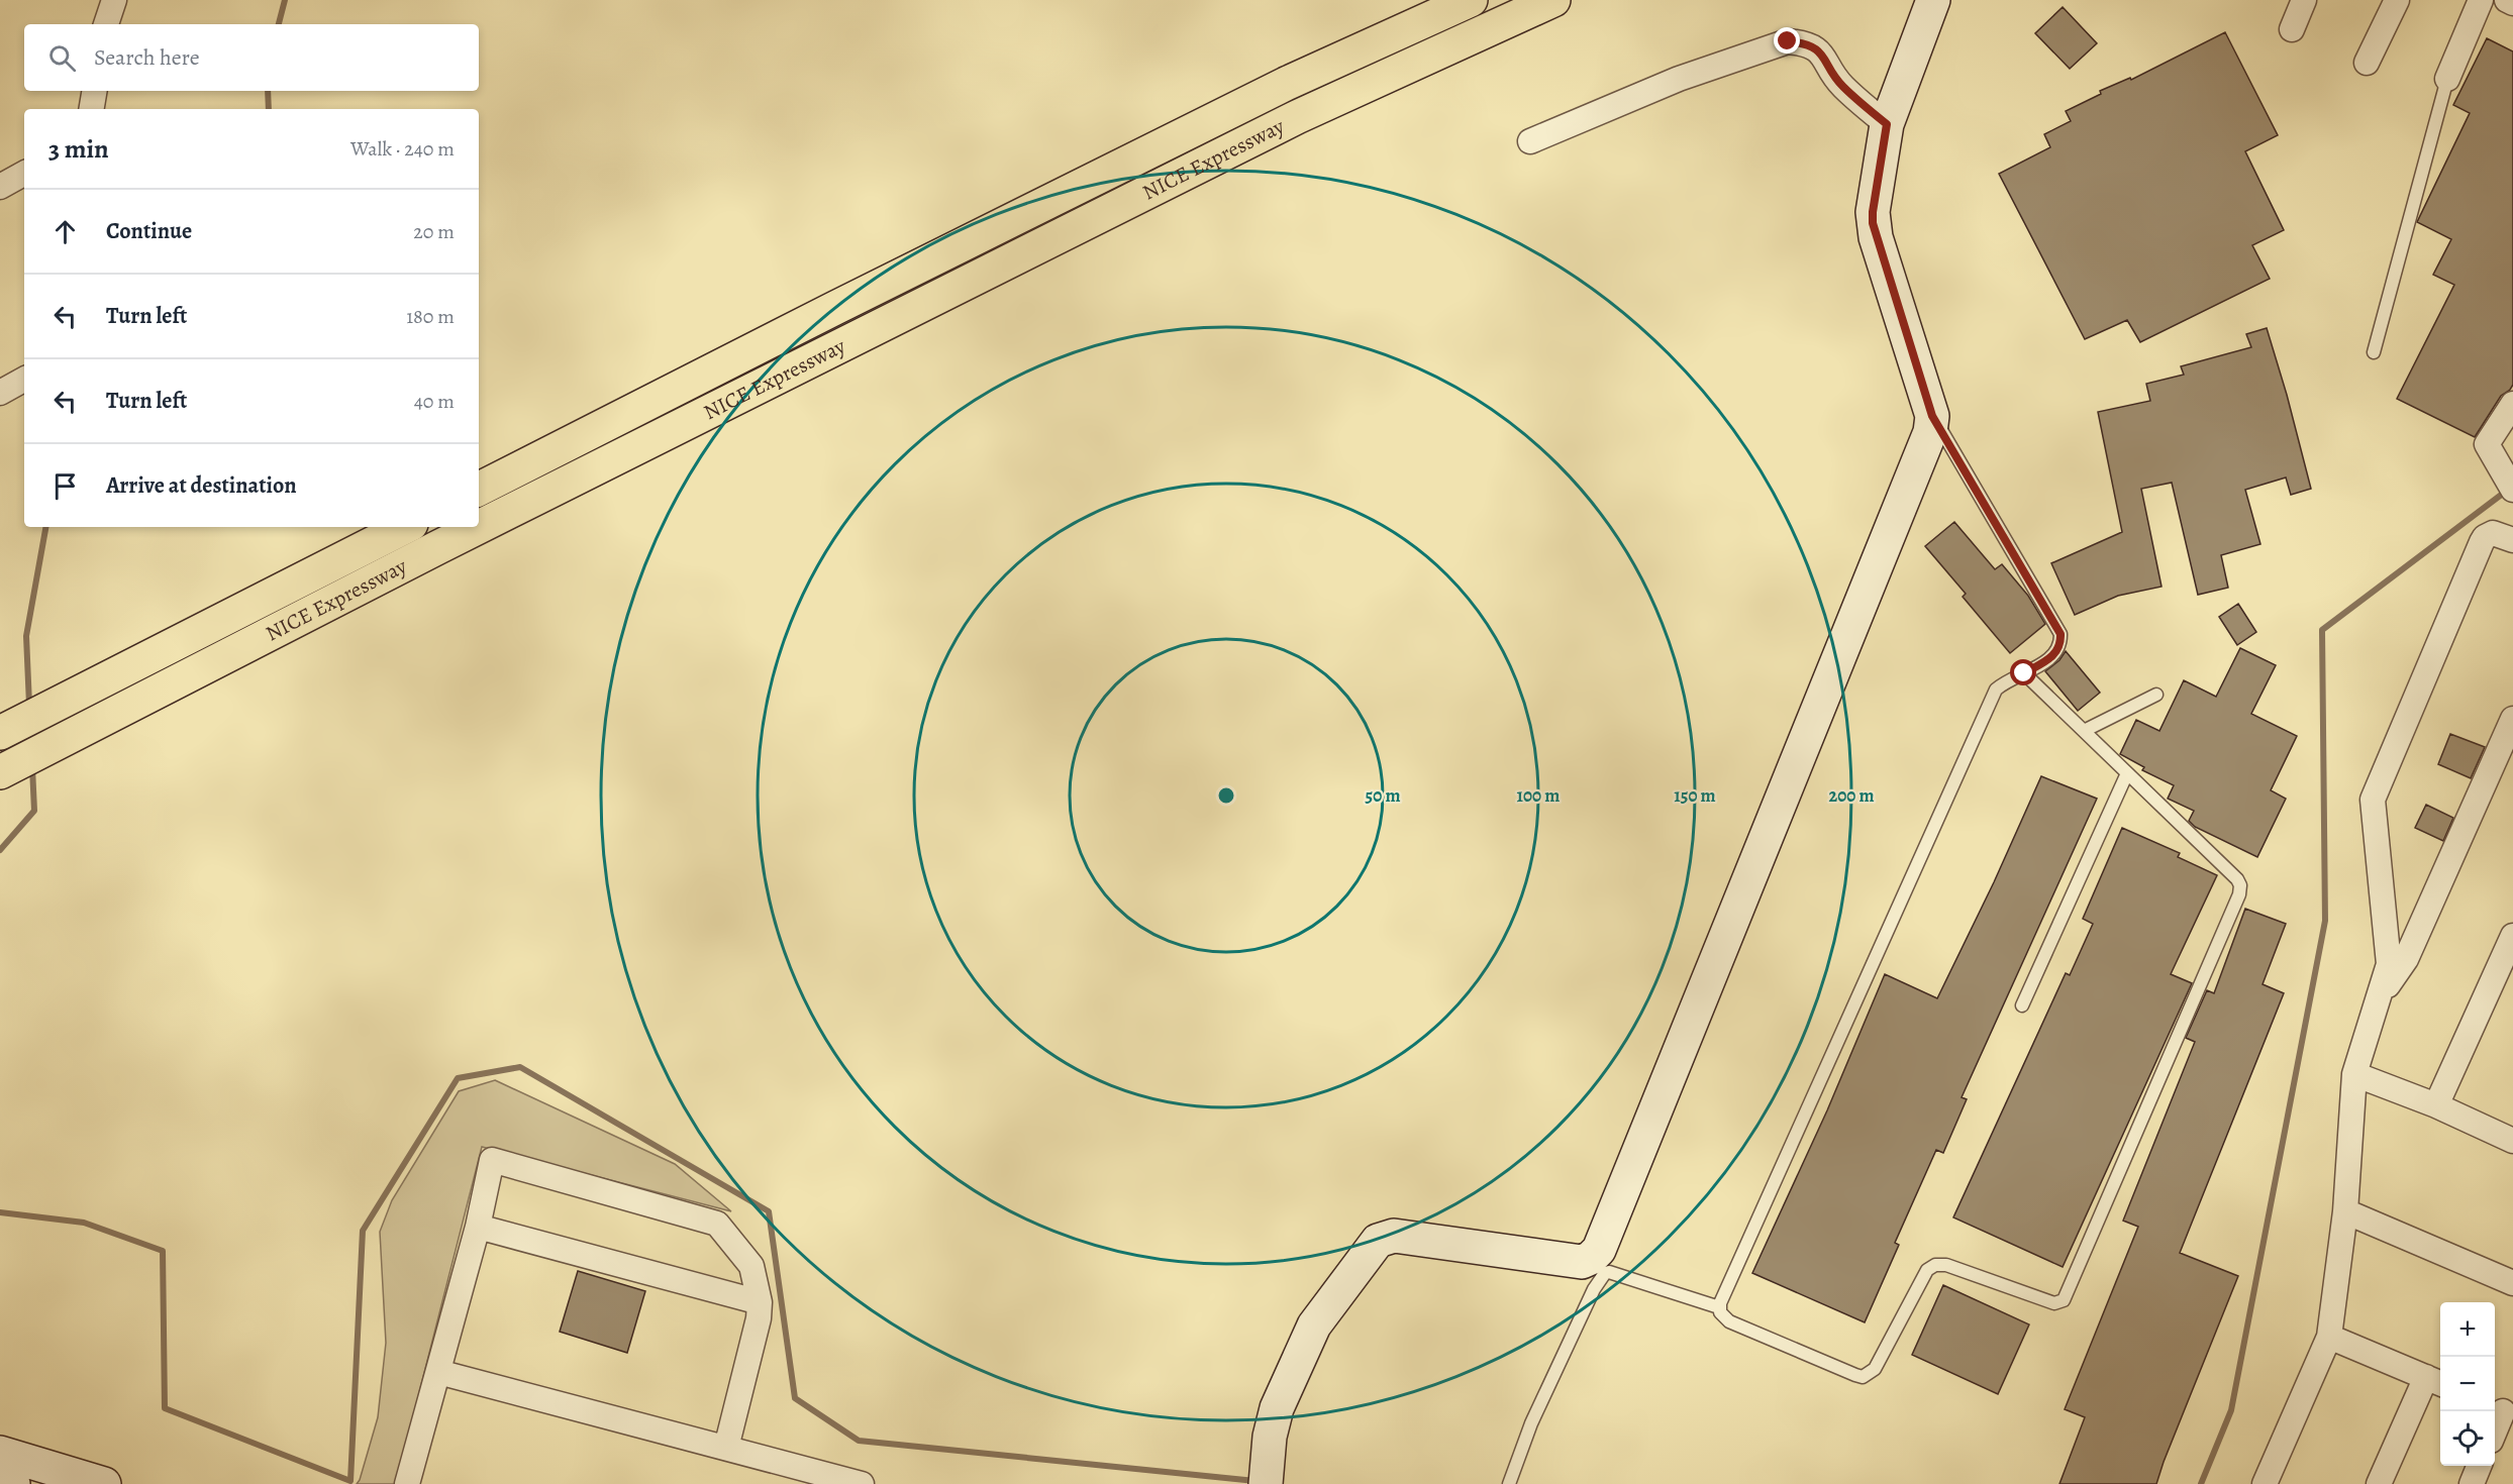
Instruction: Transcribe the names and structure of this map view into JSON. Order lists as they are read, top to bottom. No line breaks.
{"streets":{"highway":["NICE Expressway"]},"page":{"search":"Search here","heading":["3 min","Walk · 240 m"],"list":[["Continue","20 m"],["Turn left","180 m"],["Turn left","40 m"],"Arrive at destination"],"map_buttons":["+","−"]},"rings":["50 m","100 m","150 m","200 m"]}
